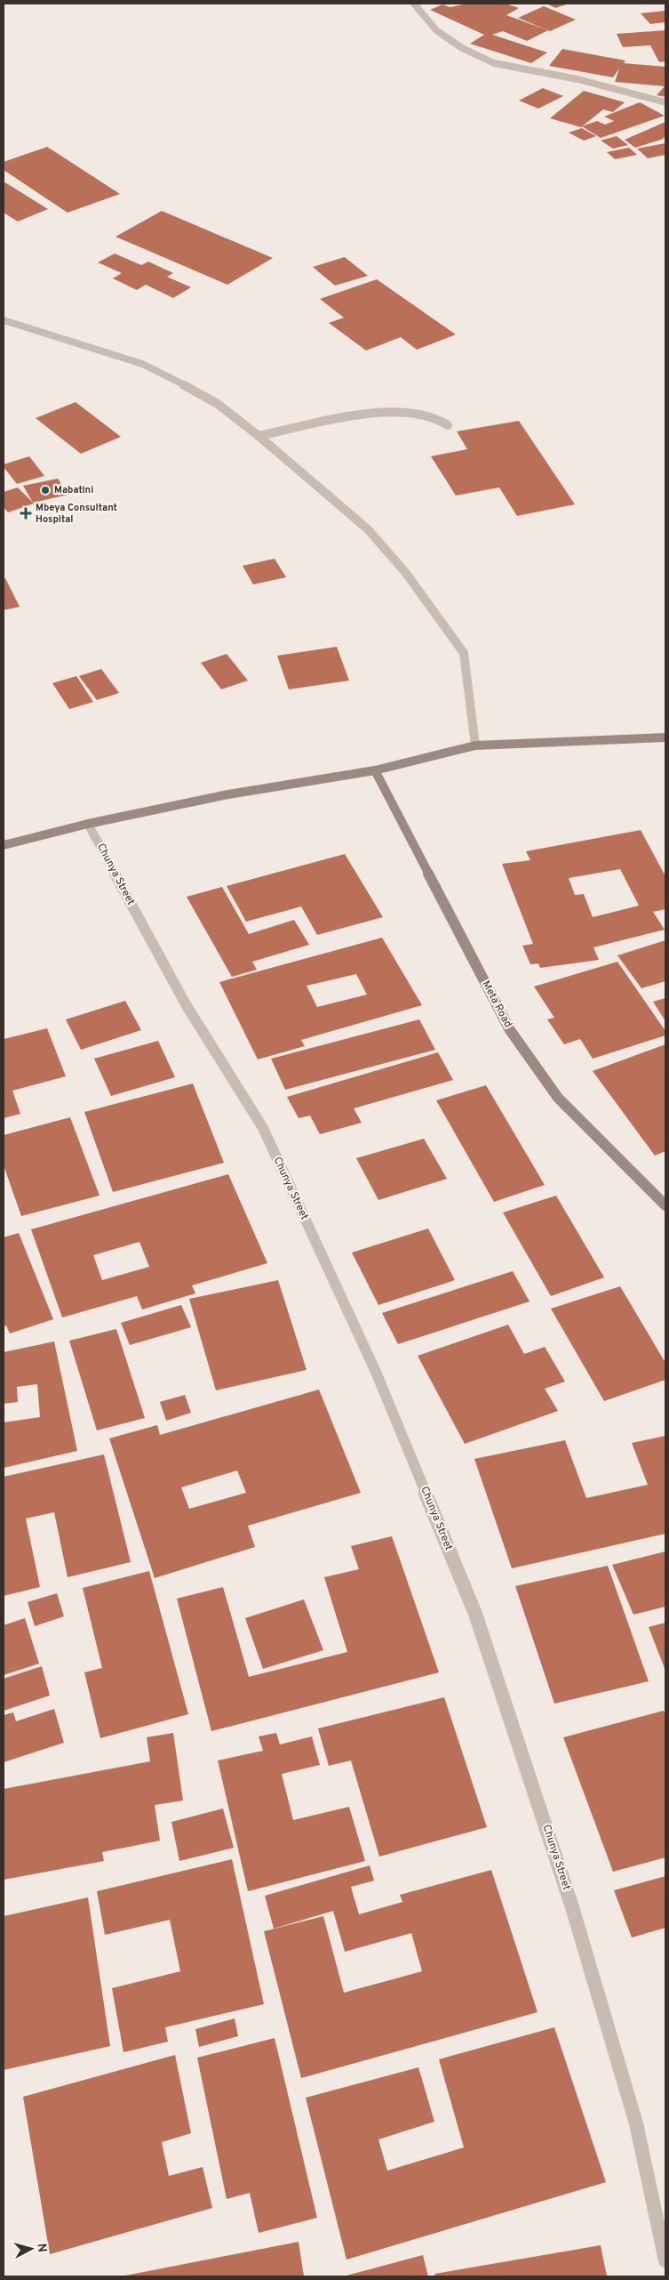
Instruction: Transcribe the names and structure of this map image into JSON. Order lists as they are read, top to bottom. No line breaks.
{"streets":{"main road":["Meta Road"],"street":["Chunya Street"]},"places":{"other":["Mabatini"],"health":["Mbeya Consultant Hospital"]},"north":"right"}
